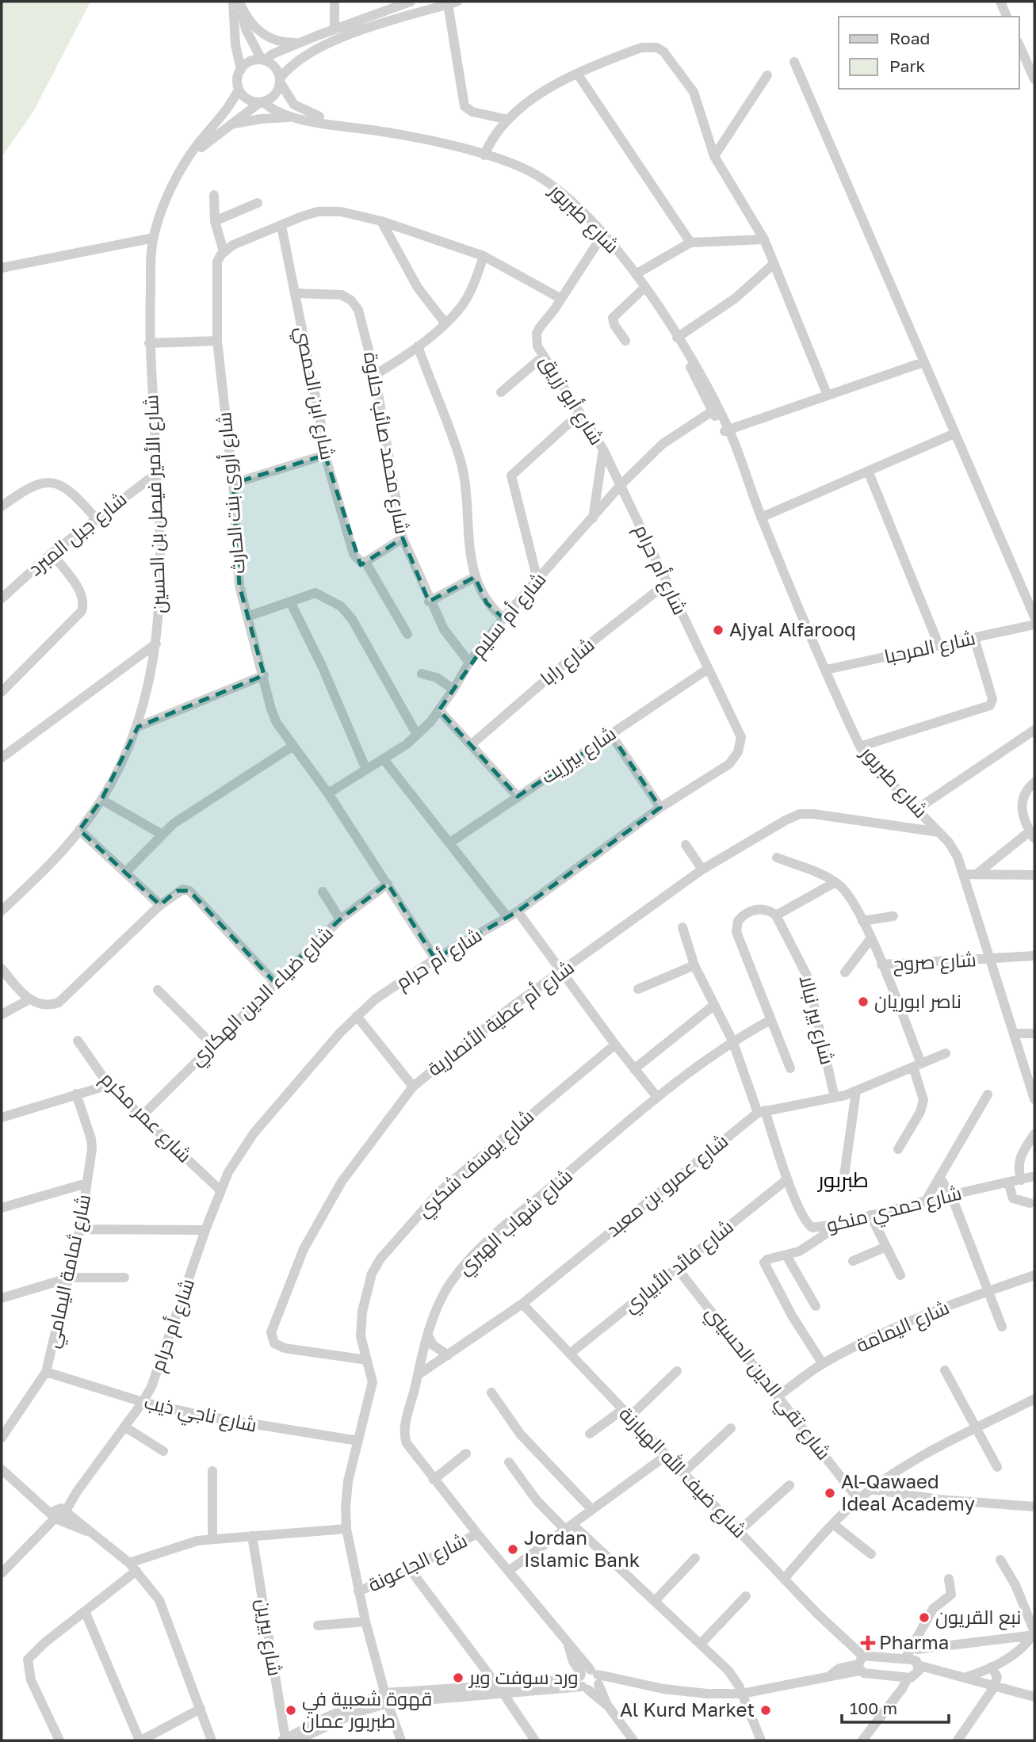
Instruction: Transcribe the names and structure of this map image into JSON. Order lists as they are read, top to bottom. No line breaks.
{"streets":{"street":["شارع طبربور","شارع ابن الحمصي","شارع أبو زريق","شارع محمد صائب حلاوة","شارع أروى بنت الحارث","شارع الأمير فيصل بن الحسين","شارع جبل المبرد","شارع أم حرام","شارع أم سليم","شارع المرحبا","شارع رابا","شارع بيرزيت","شارع صروح","شارع ضياء الدين الهكاري","شارع أم عطية الأنصارية","شارع بير نبالا","شارع عمر مكرم","شارع يوسف شكري","شارع عمرو بن معبد","شارع حمدي منكو","شارع شهاب الهبري","شارع فائد الأبياري","شارع ثمامة اليمامي","شارع اليمامة","شارع تقي الدين الحسيني","شارع ناجي ذيب","شارع ضيف الله الهبارنة","شارع الجاعونة","شارع بيرين"]},"crossings":[["شارع طبربور","شارع أبو زريق"],["شارع طبربور","شارع الأمير فيصل بن الحسين"],["شارع طبربور","شارع أم سليم"],["شارع طبربور","شارع المرحبا"],["شارع طبربور","شارع صروح"],["شارع طبربور","شارع أم عطية الأنصارية"],["شارع ابن الحمصي","شارع محمد صائب حلاوة"],["شارع أبو زريق","شارع أم حرام"],["شارع أبو زريق","شارع أم سليم"],["شارع محمد صائب حلاوة","شارع أم سليم"],["شارع أروى بنت الحارث","شارع أم حرام"],["شارع أروى بنت الحارث","شارع أم سليم"],["شارع أروى بنت الحارث","شارع ضياء الدين الهكاري"],["شارع الأمير فيصل بن الحسين","شارع جبل المبرد"],["شارع أم حرام","شارع أم سليم"],["شارع أم حرام","شارع رابا"],["شارع أم حرام","شارع بيرزيت"],["شارع أم حرام","شارع عمر مكرم"],["شارع أم حرام","شارع ناجي ذيب"],["شارع ضياء الدين الهكاري","شارع عمر مكرم"],["شارع أم عطية الأنصارية","شارع يوسف شكري"],["شارع بير نبالا","شارع عمرو بن معبد"],["شارع يوسف شكري","شارع ناجي ذيب"],["شارع يوسف شكري","شارع الجاعونة"],["شارع عمرو بن معبد","شارع حمدي منكو"],["شارع عمرو بن معبد","شارع شهاب الهبري"],["شارع عمرو بن معبد","شارع ضيف الله الهبارنة"],["شارع حمدي منكو","شارع شهاب الهبري"],["شارع حمدي منكو","شارع فائد الأبياري"],["شارع شهاب الهبري","شارع الجاعونة"],["شارع فائد الأبياري","شارع تقي الدين الحسيني"],["شارع فائد الأبياري","شارع ضيف الله الهبارنة"],["شارع ثمامة اليمامي","شارع ناجي ذيب"],["شارع اليمامة","شارع تقي الدين الحسيني"]],"districts":["طبربور"],"places":{"other":["Ajyal Alfarooq","ناصر ابوريان","Al-Qawaed Ideal Academy","Jordan Islamic Bank","نبع القريون","ورد سوفت وير","قهوة شعبية في طبربور عمان","Al Kurd Market"],"health":["Pharma"]},"legend":["Road","Park"],"scale_bar":"100 m"}
